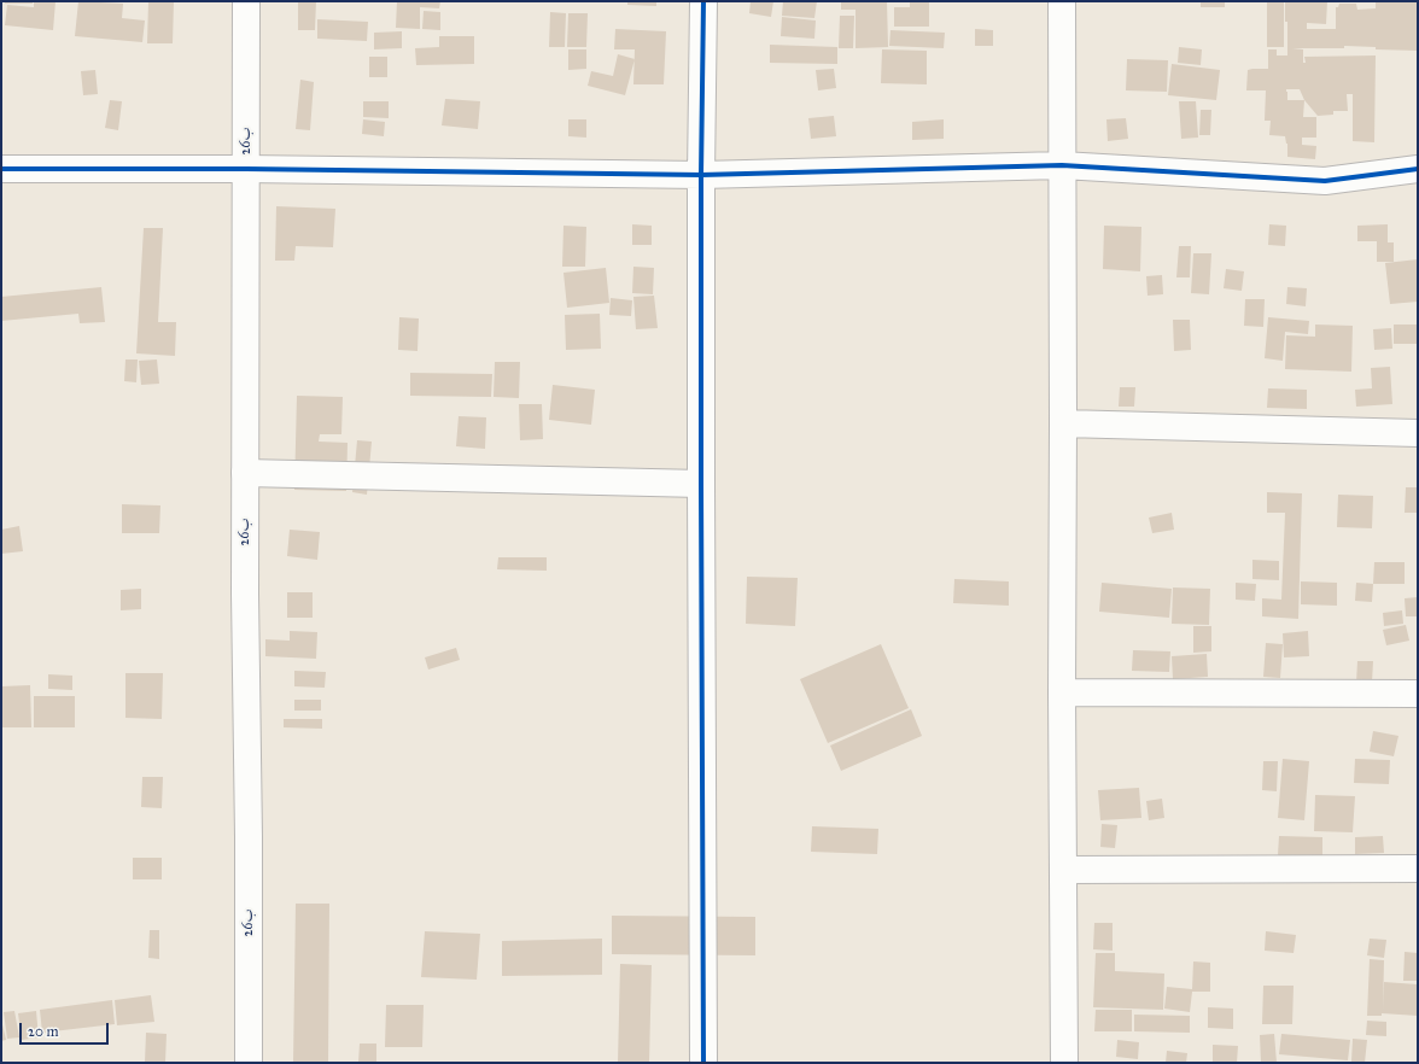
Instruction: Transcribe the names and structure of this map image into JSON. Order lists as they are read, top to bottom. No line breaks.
{"streets":{"main road":["26ب"]},"scale_bar":"20 m"}
